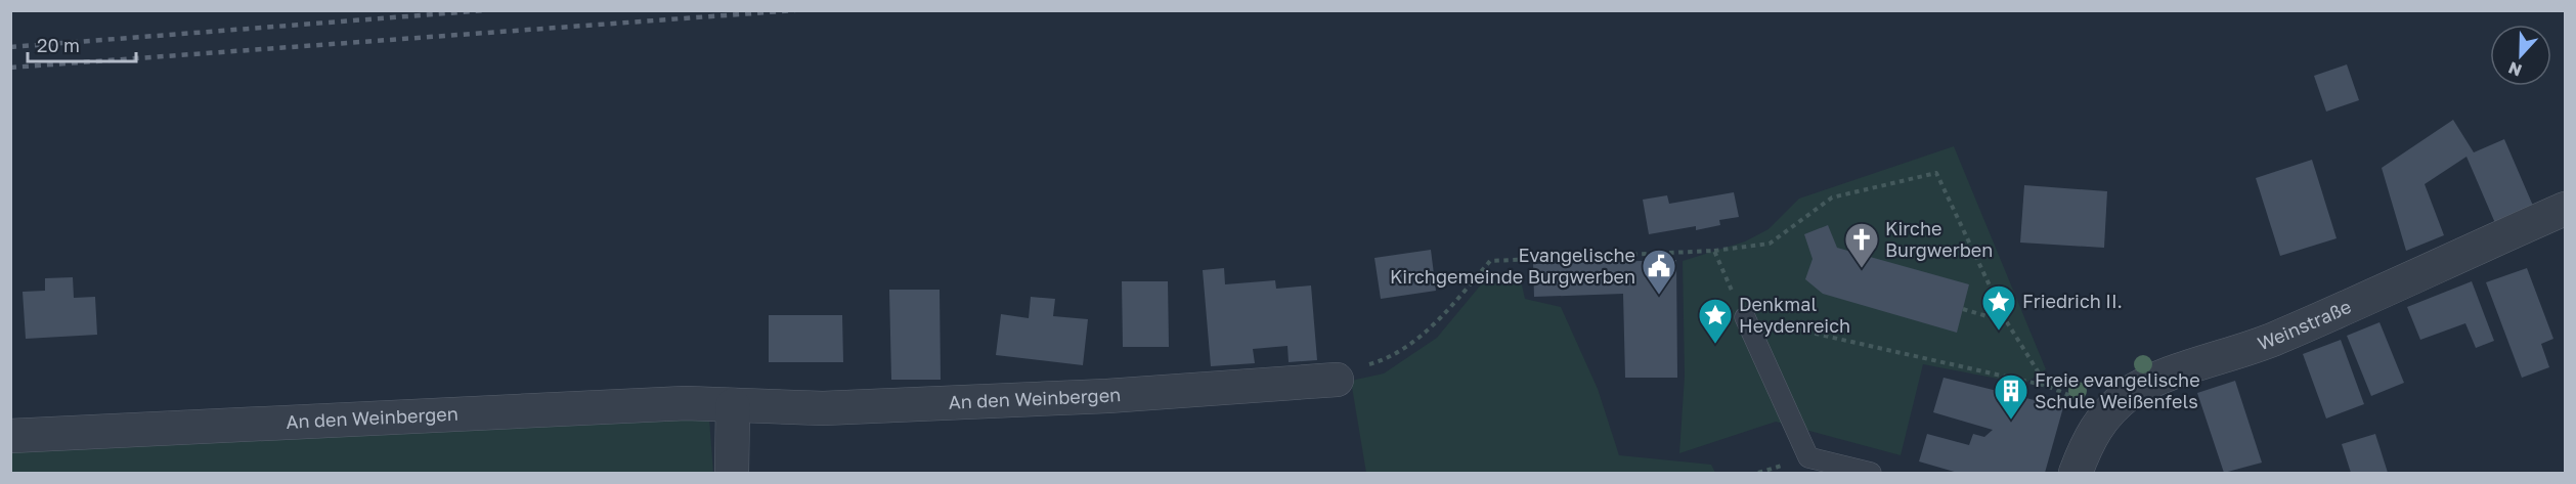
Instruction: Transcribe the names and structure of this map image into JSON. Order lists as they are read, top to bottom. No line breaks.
{"streets":{"street":["Weinstraße","An den Weinbergen"]},"places":{"church":["Kirche Burgwerben"],"public building":["Evangelische Kirchgemeinde Burgwerben"],"place":["Friedrich II.","Denkmal Heydenreich"],"building":["Freie evangelische Schule Weißenfels"]},"scale_bar":"20 m","north":"bottom"}
